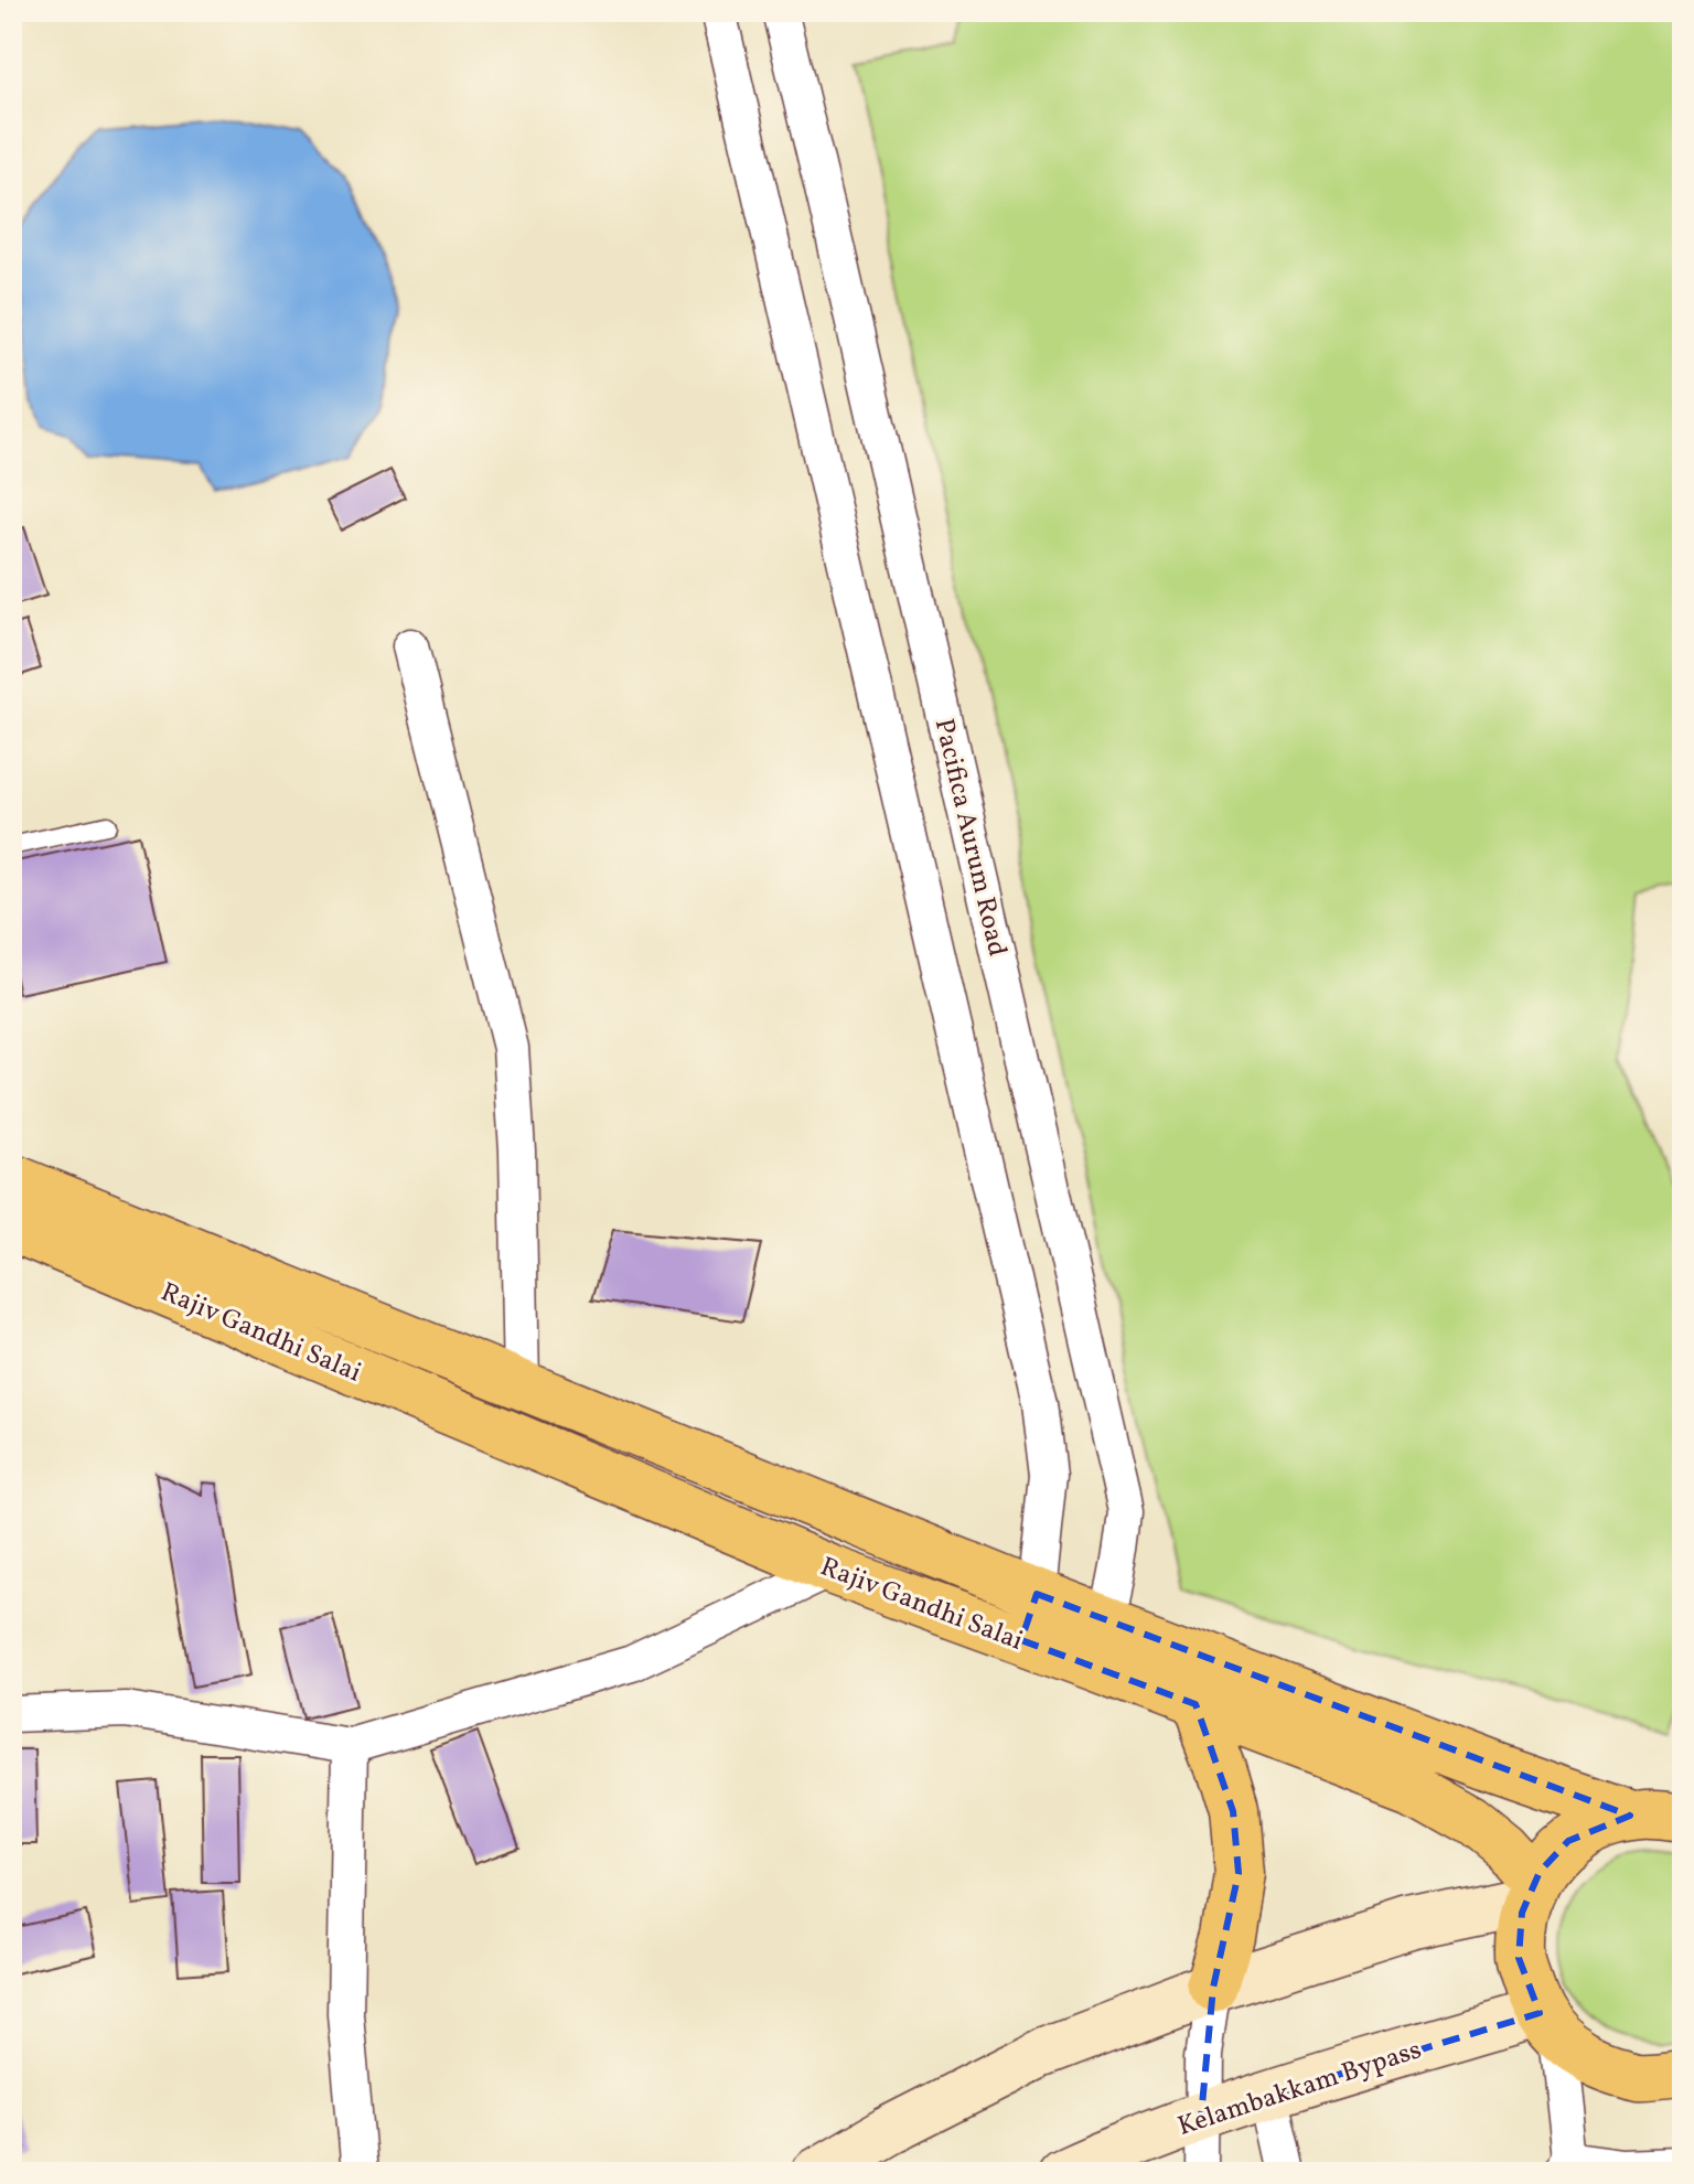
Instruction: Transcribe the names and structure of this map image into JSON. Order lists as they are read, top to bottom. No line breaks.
{"streets":{"main road":["Rajiv Gandhi Salai","Kelambakkam Bypass"],"street":["Pacifica Aurum Road"]},"crossings":[["Pacifica Aurum Road","Rajiv Gandhi Salai"]]}
